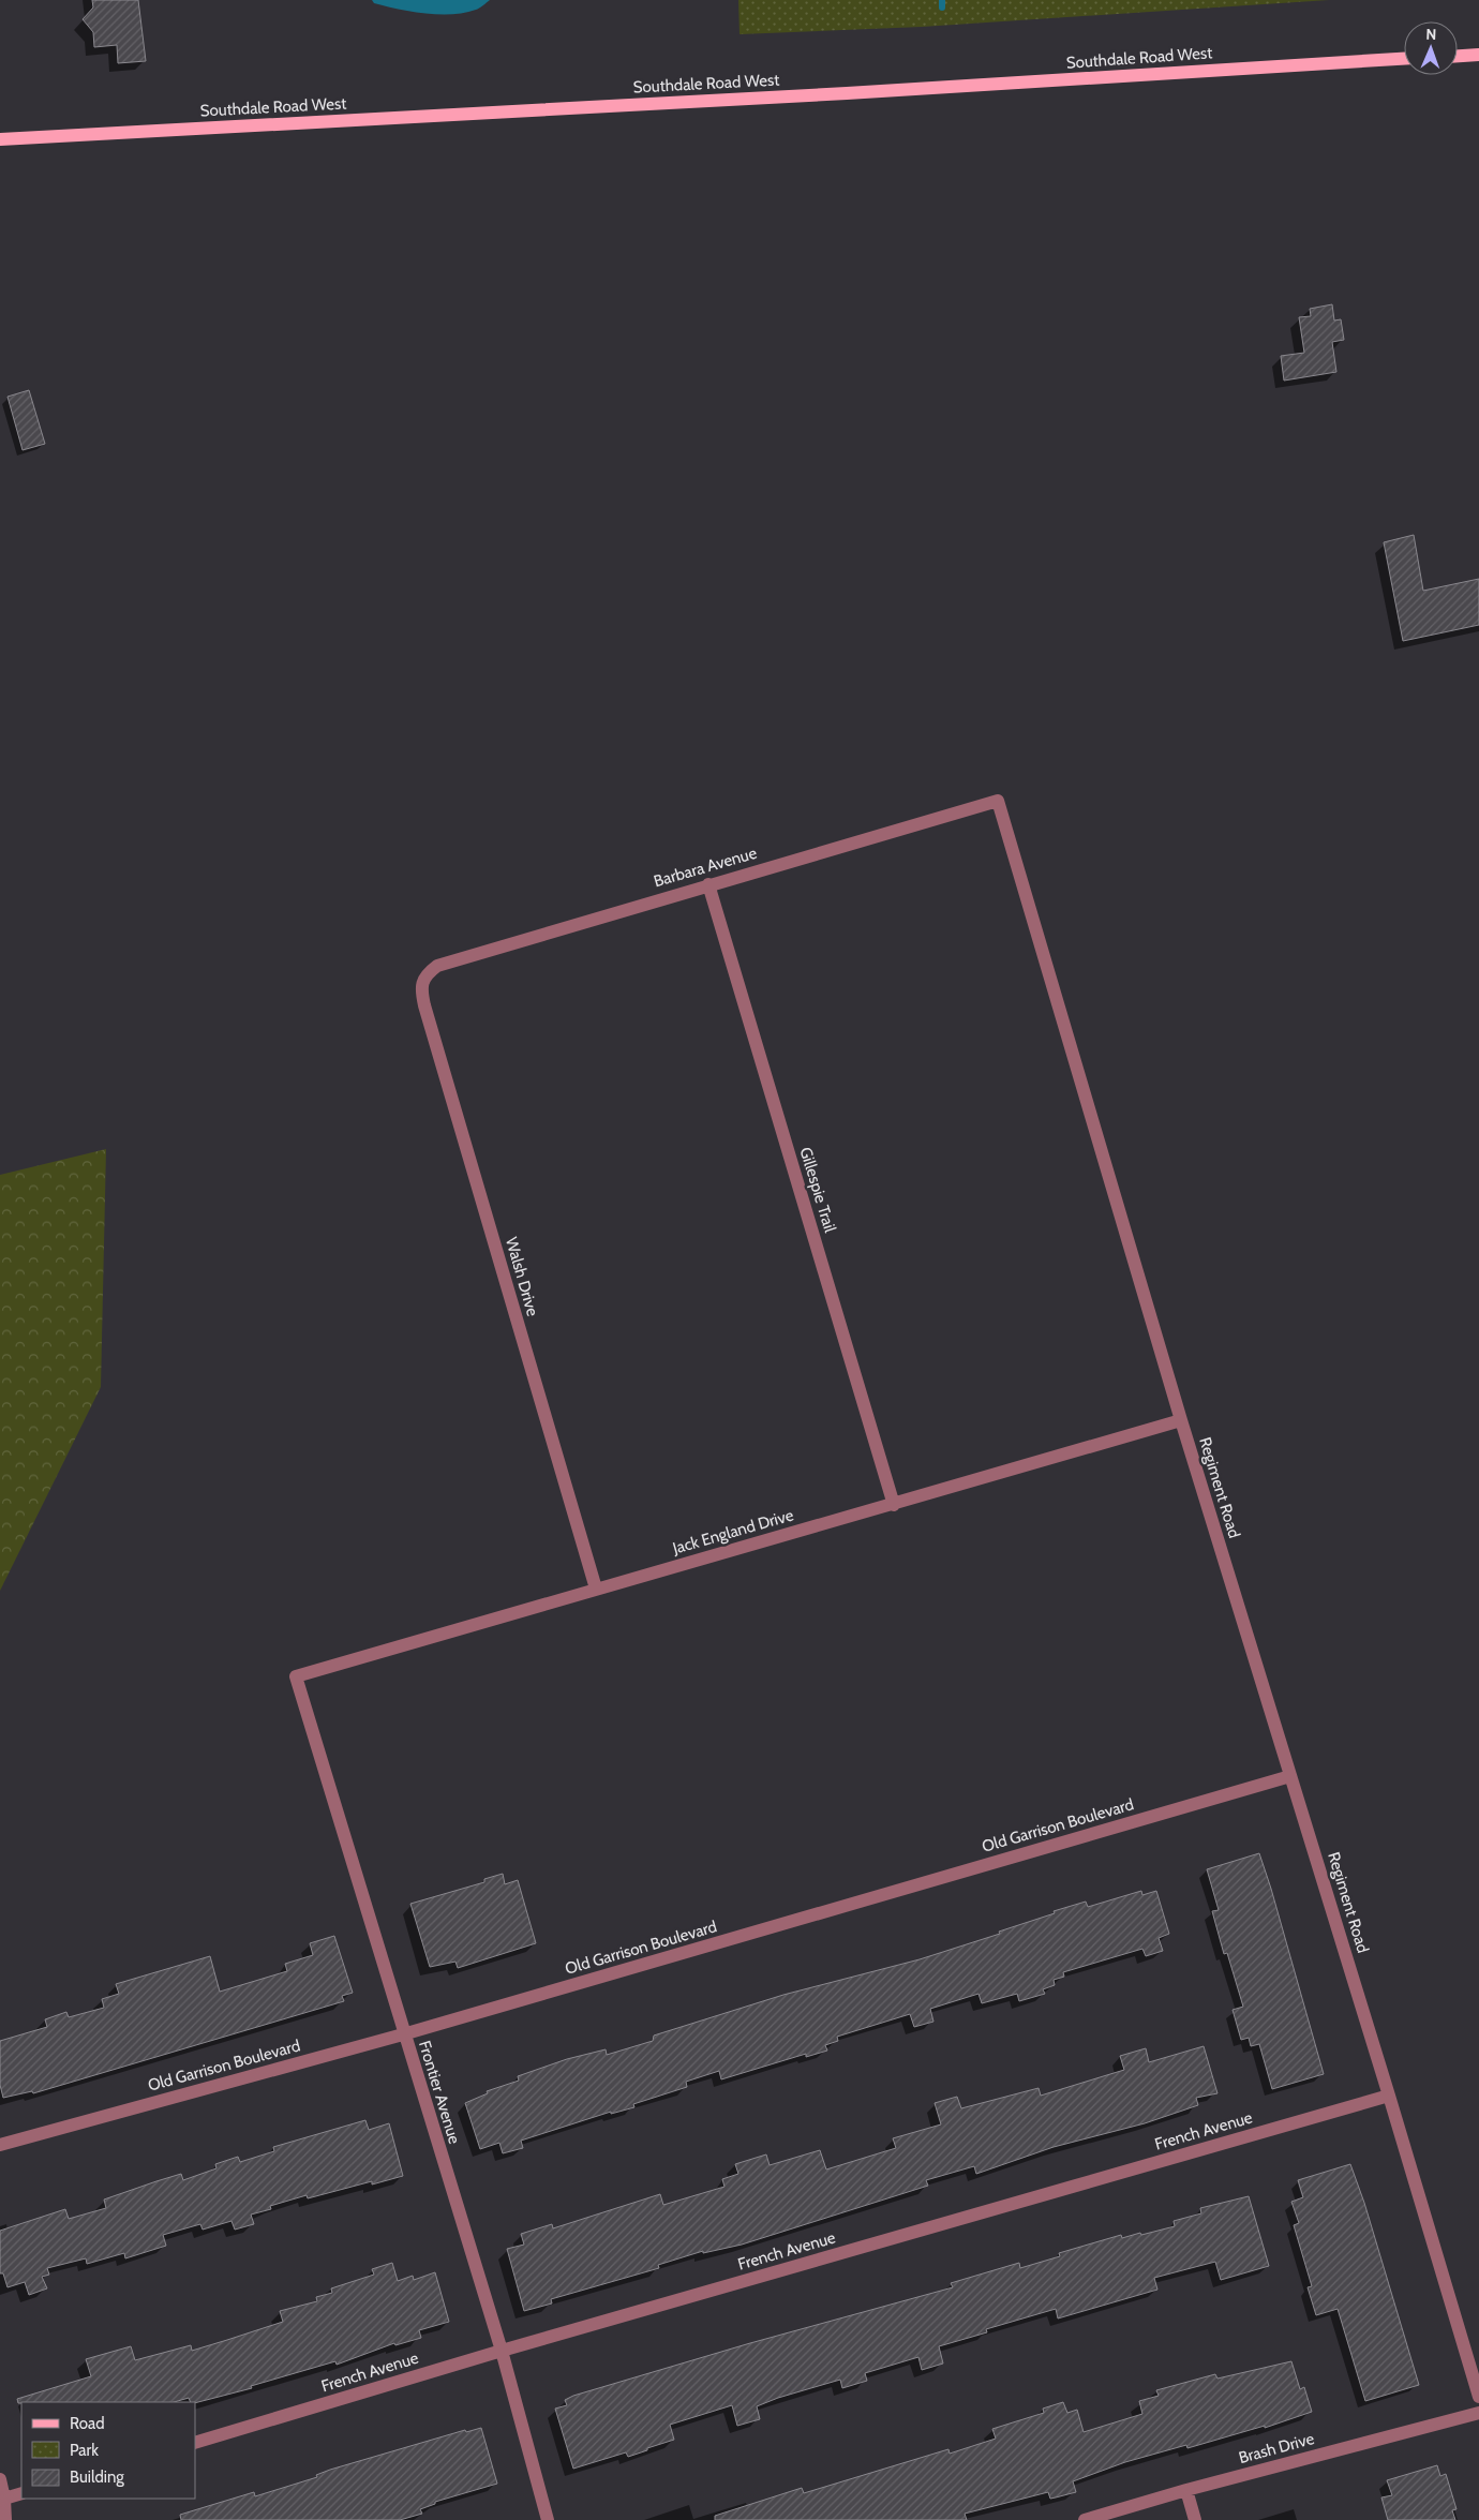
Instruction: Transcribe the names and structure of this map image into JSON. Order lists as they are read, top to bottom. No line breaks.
{"streets":{"main road":["Southdale Road West"],"street":["Barbara Avenue","Gillespie Trail","Walsh Drive","Regiment Road","Jack England Drive","Old Garrison Boulevard","Frontier Avenue","French Avenue","Brash Drive"]},"crossings":[["Barbara Avenue","Gillespie Trail"],["Barbara Avenue","Walsh Drive"],["Barbara Avenue","Regiment Road"],["Gillespie Trail","Jack England Drive"],["Walsh Drive","Jack England Drive"],["Regiment Road","Jack England Drive"],["Regiment Road","Old Garrison Boulevard"],["Regiment Road","French Avenue"],["Jack England Drive","Frontier Avenue"],["Old Garrison Boulevard","Frontier Avenue"],["Frontier Avenue","French Avenue"]],"legend":["Road","Park","Building"],"north":"top"}
